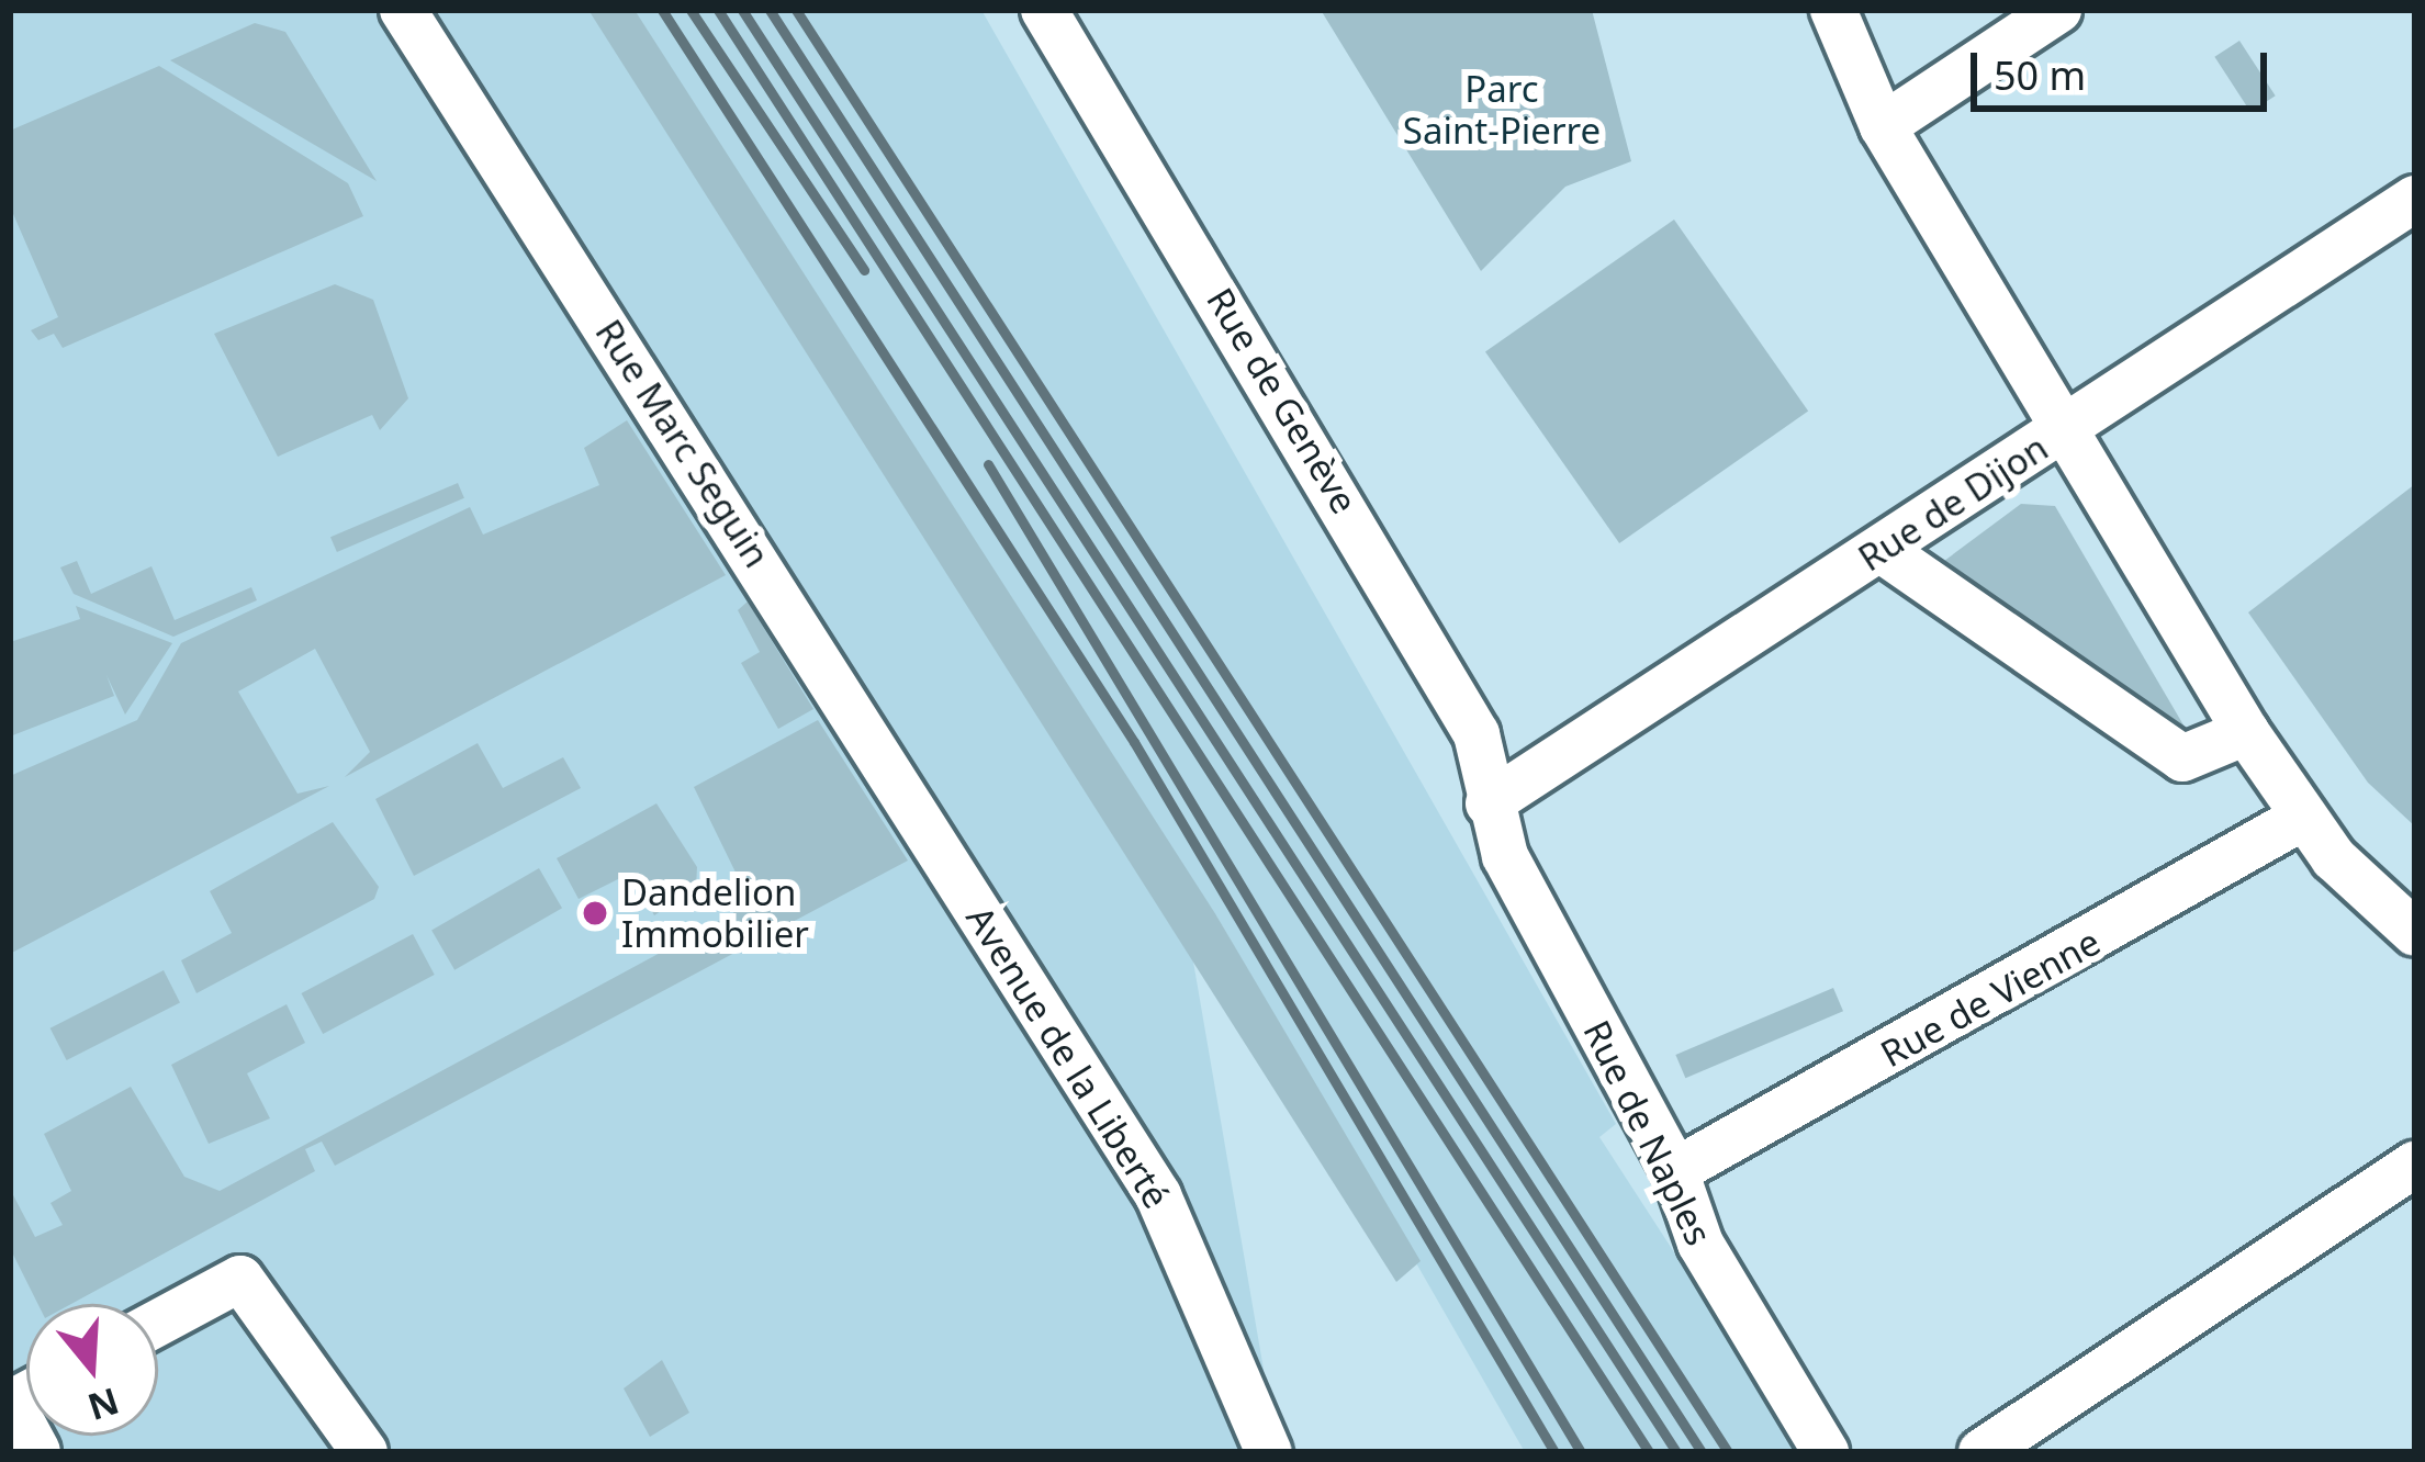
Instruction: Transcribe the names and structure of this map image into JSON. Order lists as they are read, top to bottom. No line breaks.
{"streets":{"street":["Rue de Genève","Rue Marc Seguin","Rue de Dijon","Rue de Vienne","Avenue de la Liberté","Rue de Naples"]},"crossings":[["Rue de Genève","Rue de Dijon"],["Rue de Genève","Rue de Naples"],["Rue Marc Seguin","Avenue de la Liberté"],["Rue de Dijon","Rue de Naples"],["Rue de Vienne","Rue de Naples"]],"parks":["Parc Saint-Pierre"],"places":["Dandelion Immobilier"],"scale_bar":"50 m","north":"bottom"}
